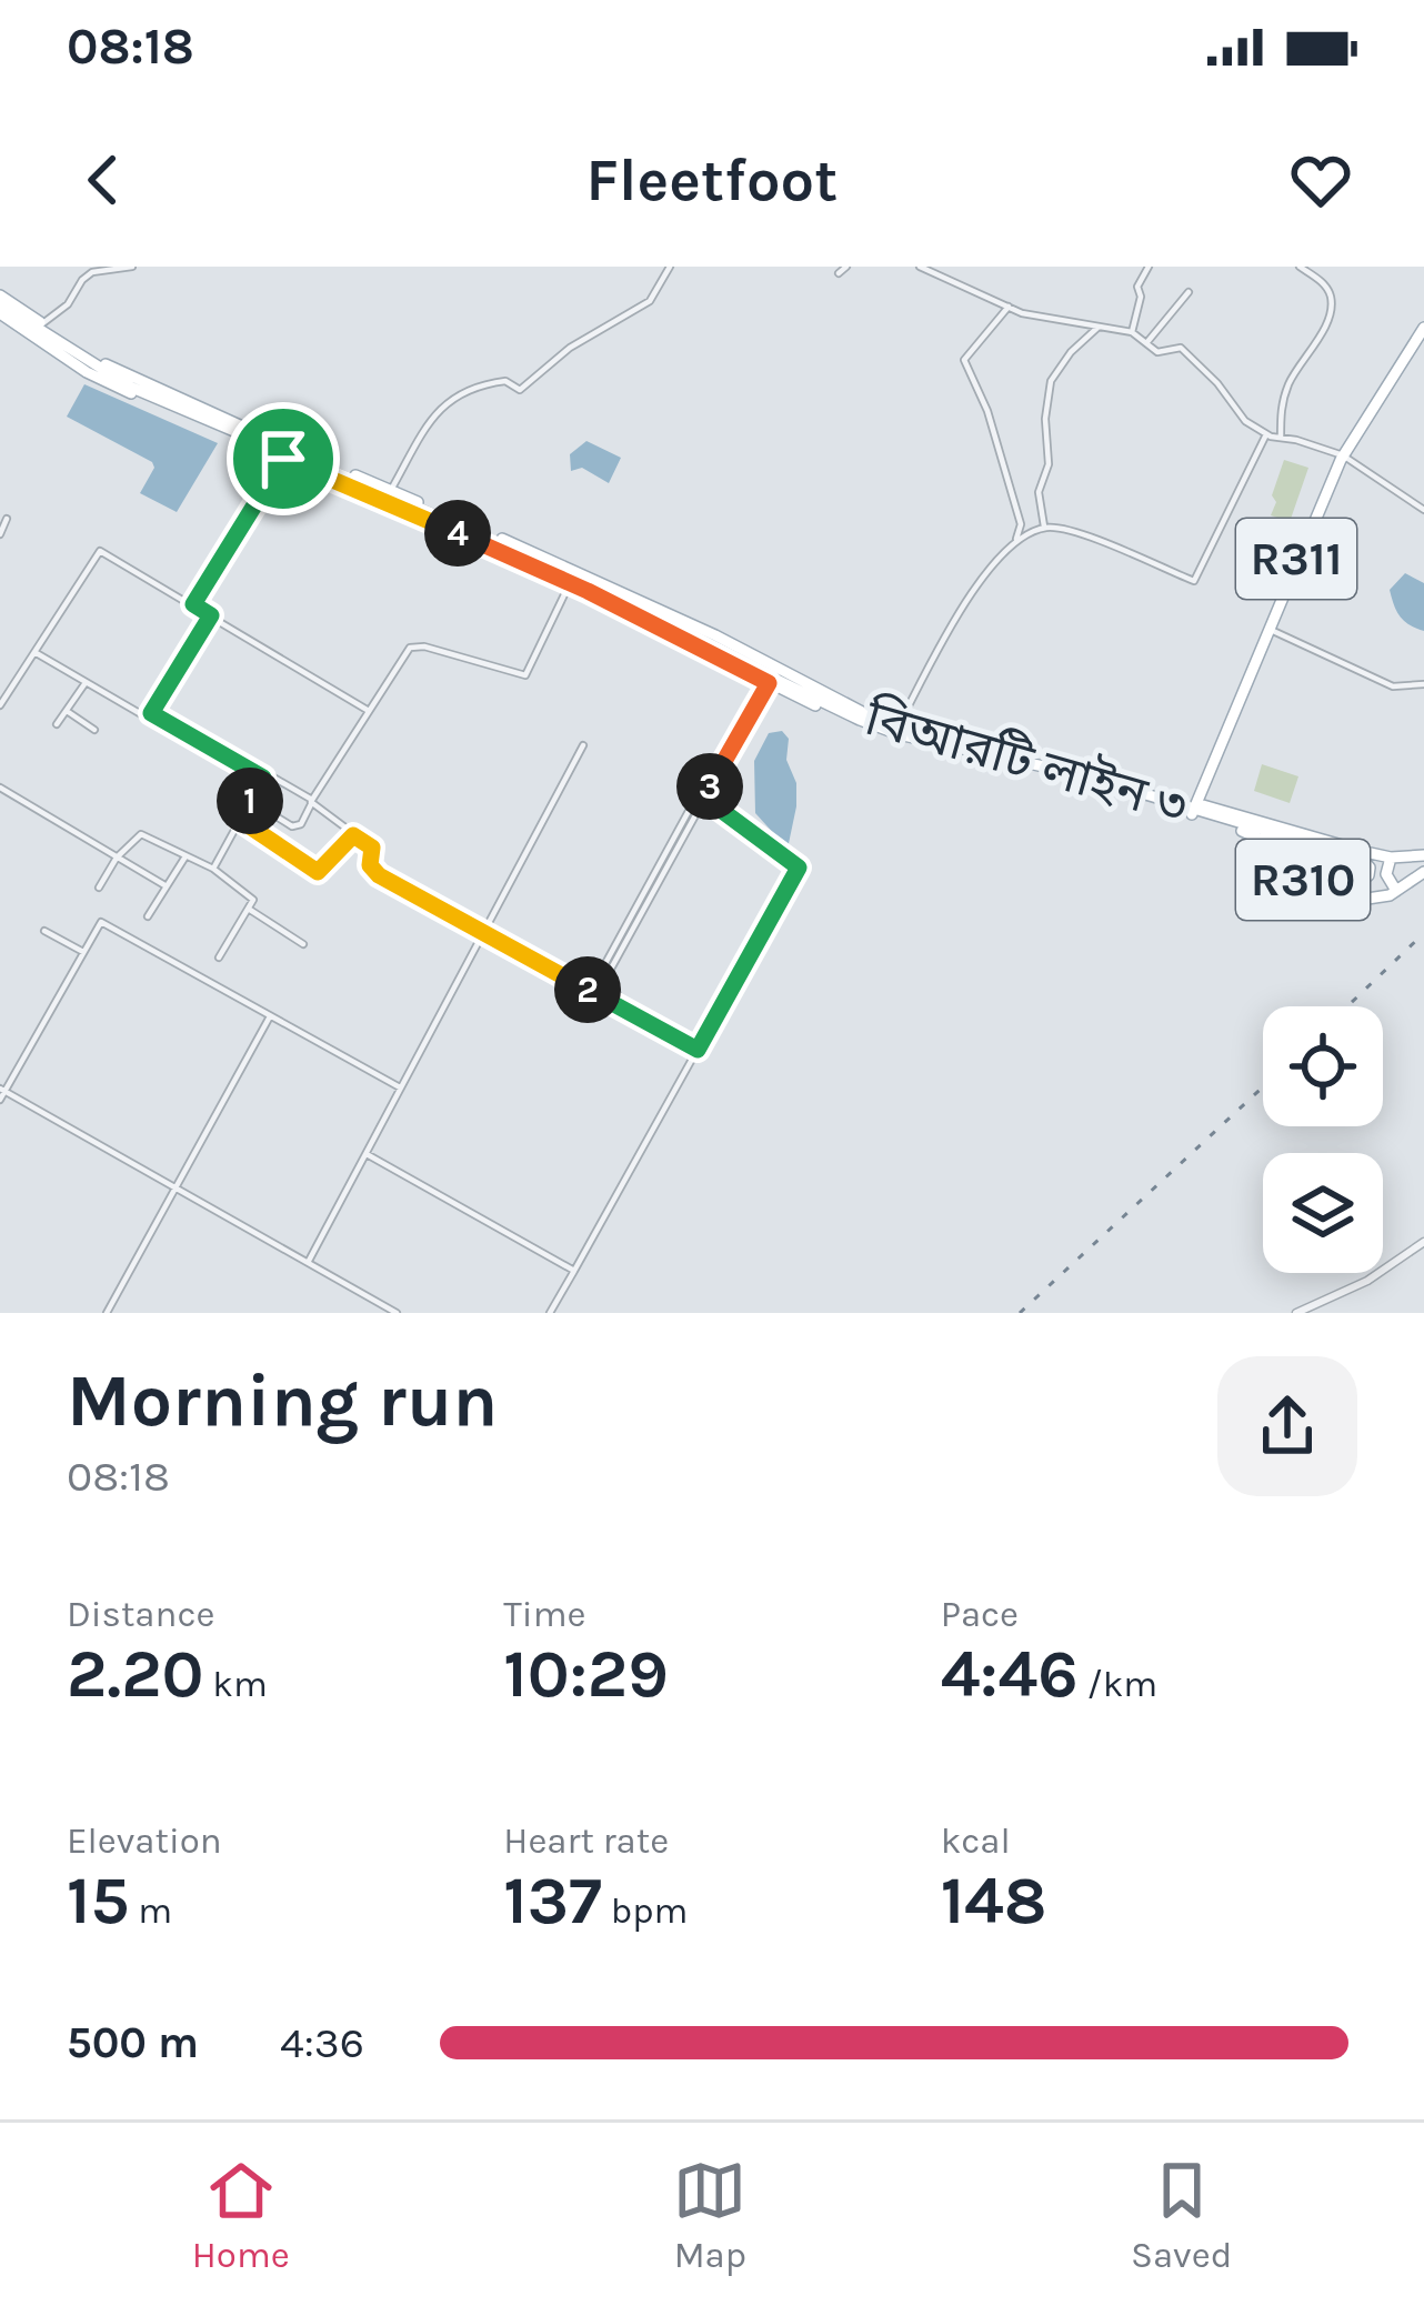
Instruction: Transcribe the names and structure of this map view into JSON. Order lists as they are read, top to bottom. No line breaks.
{"streets":{"main road":["R311","বিআরটি লাইন ৩","R310"]},"crossings":[["R311","বিআরটি লাইন ৩"],["R311","R310"],["বিআরটি লাইন ৩","R310"]],"page":{"status":"08:18","header":"Fleetfoot","pins":["4","3","1","2"],"heading":["Morning run","08:18"],"stats":[["Distance","2.20 km"],["Time","10:29"],["Pace","4:46 /km"],["Elevation","15 m"],["Heart rate","137 bpm"],["kcal","148"]],"list":[{"name":"500 m","note":"4:36"}],"tabs":["Home","Map","Saved"]}}
